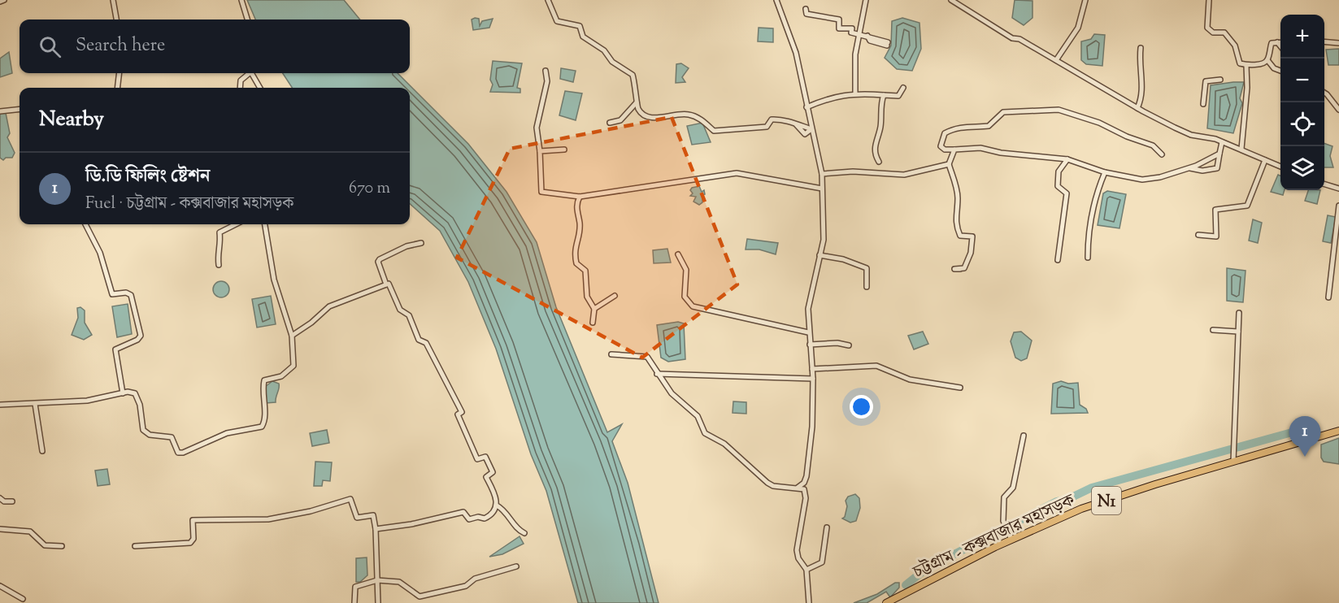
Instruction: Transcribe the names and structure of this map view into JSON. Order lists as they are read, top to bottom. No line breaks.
{"streets":{"highway":["N1","চট্টগ্রাম - কক্সবাজার মহাসড়ক"]},"page":{"map_buttons":["+","−"],"search":"Search here","heading":"Nearby","list":[{"mark":"1","name":"ডি.ডি ফিলিং ষ্টেশন","note":"Fuel · চট্টগ্রাম - কক্সবাজার মহাসড়ক","value":"670 m"}],"pins":"1"}}
